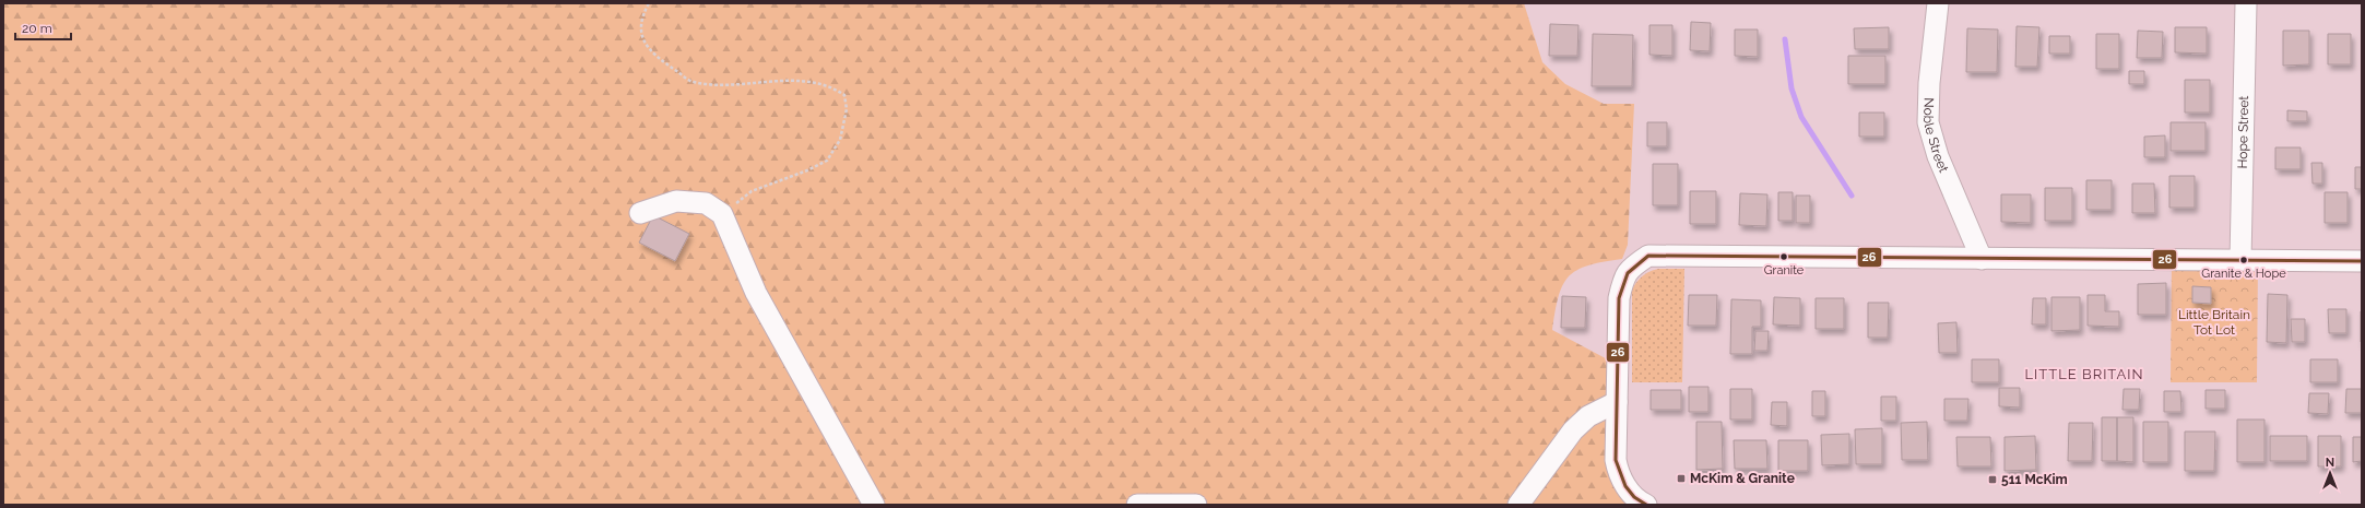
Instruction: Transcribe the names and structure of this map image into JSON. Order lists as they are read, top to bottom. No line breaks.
{"streets":{"street":["Hope Street","Noble Street"]},"districts":["LITTLE BRITAIN"],"parks":["Little Britain Tot Lot"],"places":{"other":["Granite","Granite & Hope"],"transit":["McKim & Granite","511 McKim"]},"lines":["transit line 26"],"scale_bar":"20 m","north":"top"}
